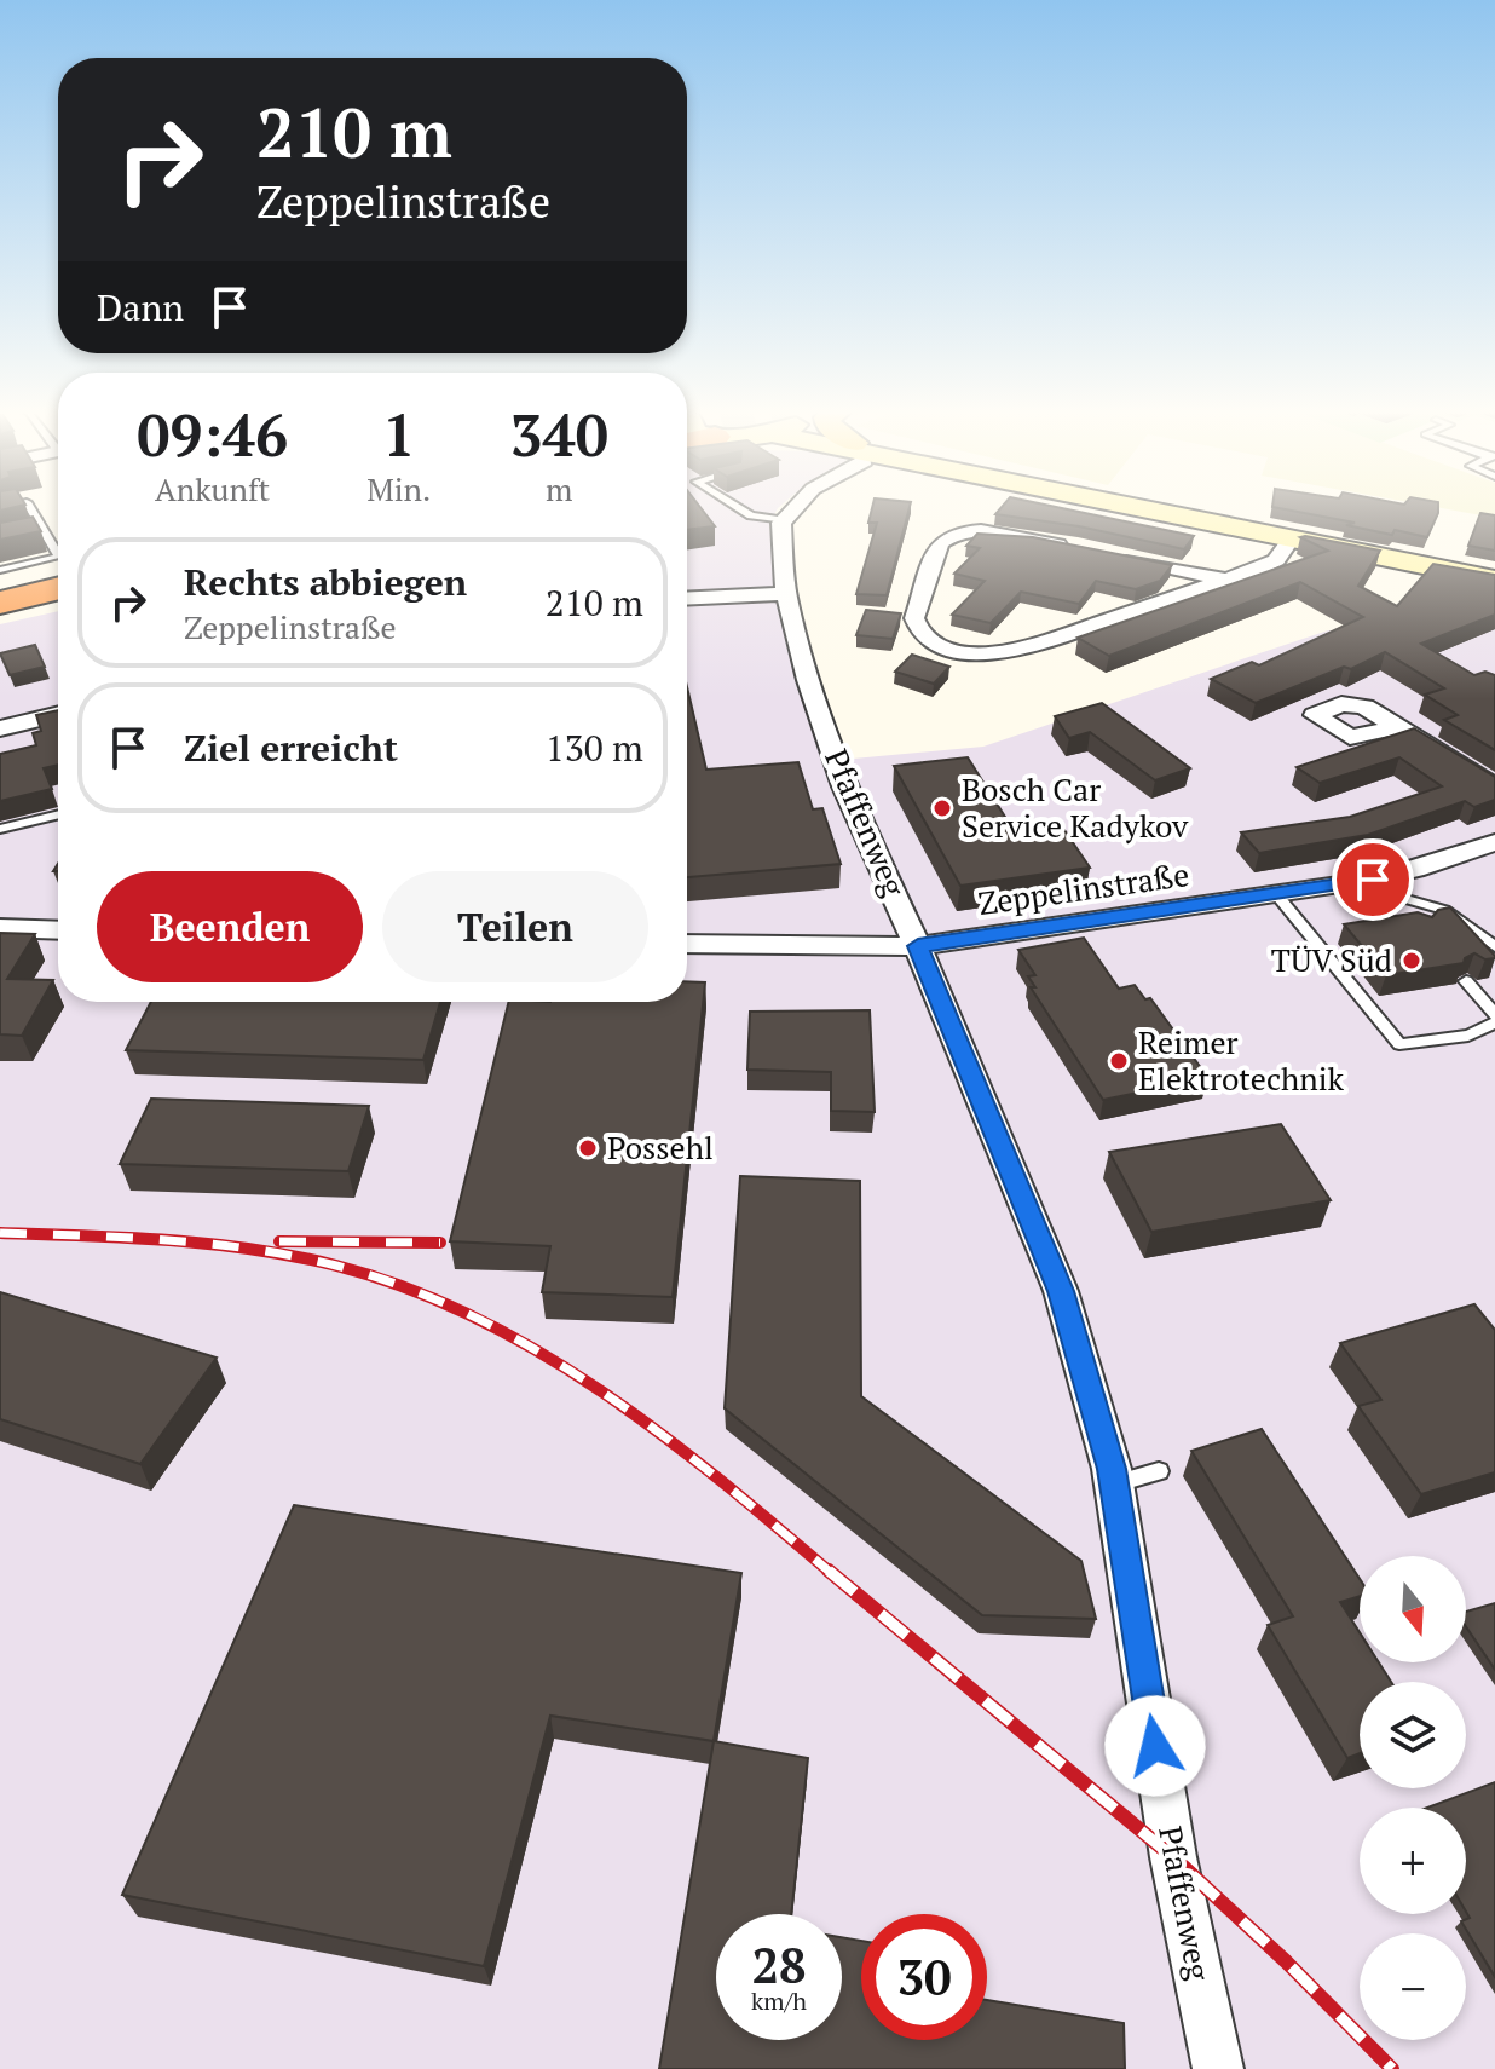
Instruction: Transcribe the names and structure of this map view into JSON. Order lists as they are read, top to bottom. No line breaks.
{"streets":{"street":["Pfaffenweg","Zeppelinstraße"]},"crossings":[["Pfaffenweg","Zeppelinstraße"]],"places":["Bosch Car Service Kadykov","TÜV Süd","Reimer Elektrotechnik","Possehl"],"north":"bottom","page":{"turn":["210 m","Zeppelinstraße"],"then":"Dann","eta":["09:46","Ankunft","1","Min.","340","m"],"list":[{"name":"Rechts abbiegen","note":"Zeppelinstraße","value":"210 m"},{"name":"Ziel erreicht","value":"130 m"}],"buttons":["Beenden","Teilen"],"map_buttons":["+","−"],"speed":"28 km/h","limit":"30"}}
